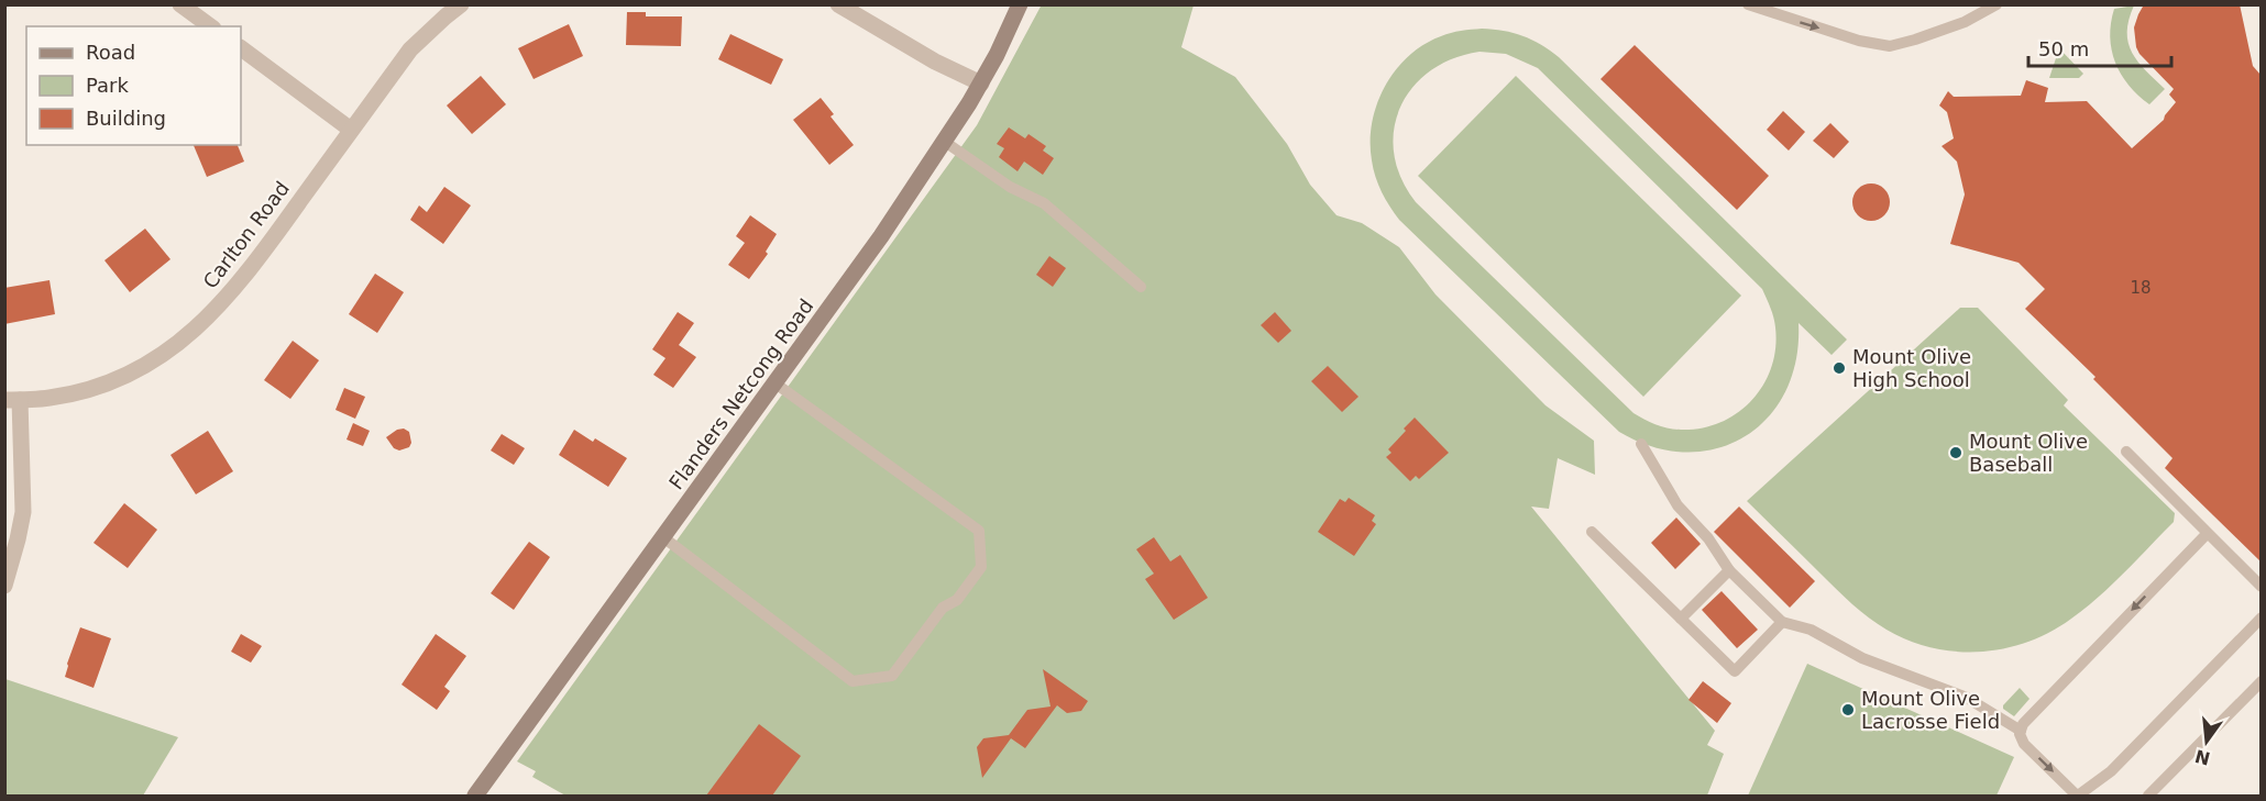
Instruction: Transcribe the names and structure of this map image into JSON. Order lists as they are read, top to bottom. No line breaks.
{"streets":{"main road":["Flanders Netcong Road"],"street":["Carlton Road"]},"places":["Mount Olive High School","Mount Olive Baseball","Mount Olive Lacrosse Field"],"house_numbers":["18"],"legend":["Road","Park","Building"],"scale_bar":"50 m","north":"bottom"}
